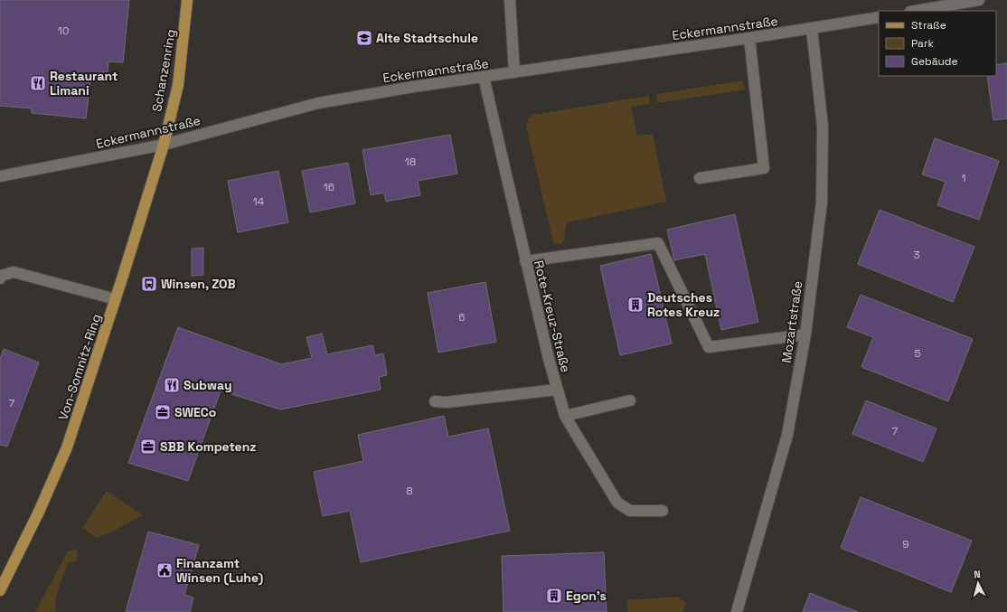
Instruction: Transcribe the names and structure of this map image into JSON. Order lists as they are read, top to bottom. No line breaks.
{"streets":{"main road":["Schanzenring","Von-Somnitz-Ring"],"street":["Eckermannstraße","Rote-Kreuz-Straße","Mozartstraße"]},"crossings":[["Eckermannstraße","Schanzenring"],["Eckermannstraße","Rote-Kreuz-Straße"],["Eckermannstraße","Mozartstraße"],["Eckermannstraße","Von-Somnitz-Ring"],["Schanzenring","Von-Somnitz-Ring"]],"places":{"school or university":["Alte Stadtschule"],"restaurant":["Restaurant Limani","Subway"],"bus stop":["Winsen, ZOB"],"building":["Deutsches Rotes Kreuz","Egon's"],"office":["SWECo","SBB Kompetenz"],"public building":["Finanzamt Winsen (Luhe)"]},"house_numbers":["10","18","1","16","14","3","6","5","7","7","8","9"],"legend":["Straße","Park","Gebäude"],"north":"top"}
